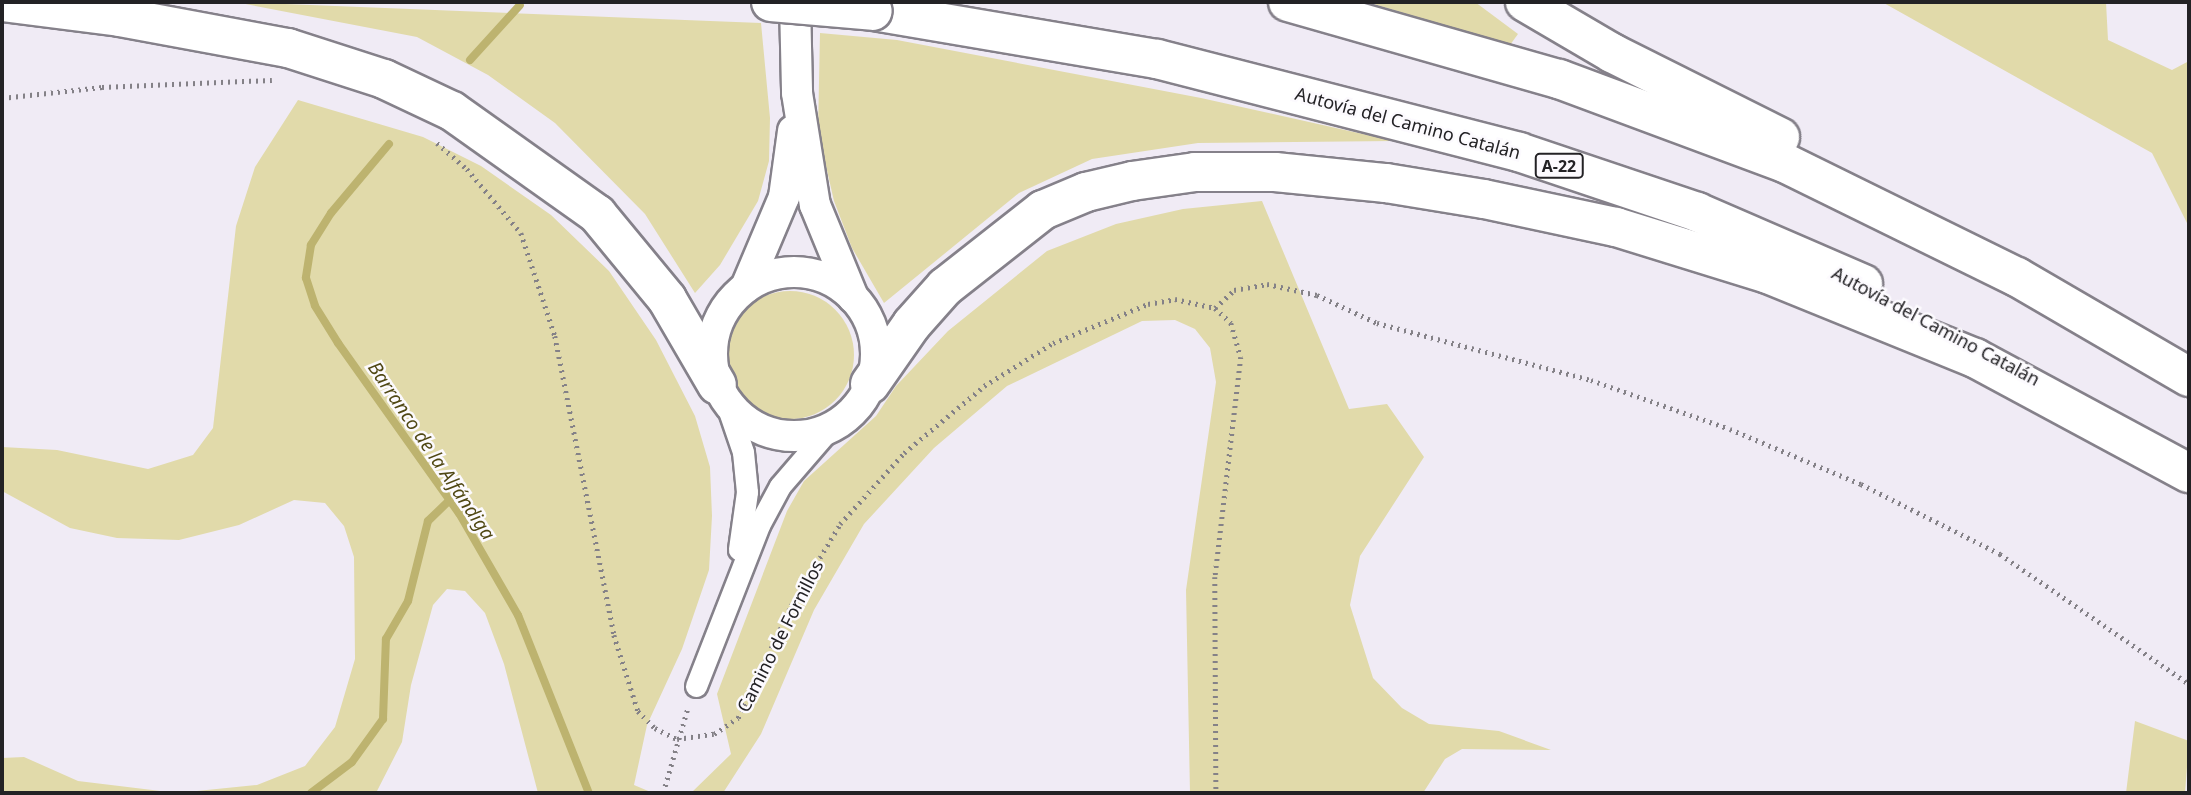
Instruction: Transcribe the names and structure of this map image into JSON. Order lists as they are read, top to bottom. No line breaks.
{"streets":{"highway":["Autovía del Camino Catalán","A-22"],"path":["Camino de Fornillos"]},"water":["Barranco de la Alfándiga"]}
